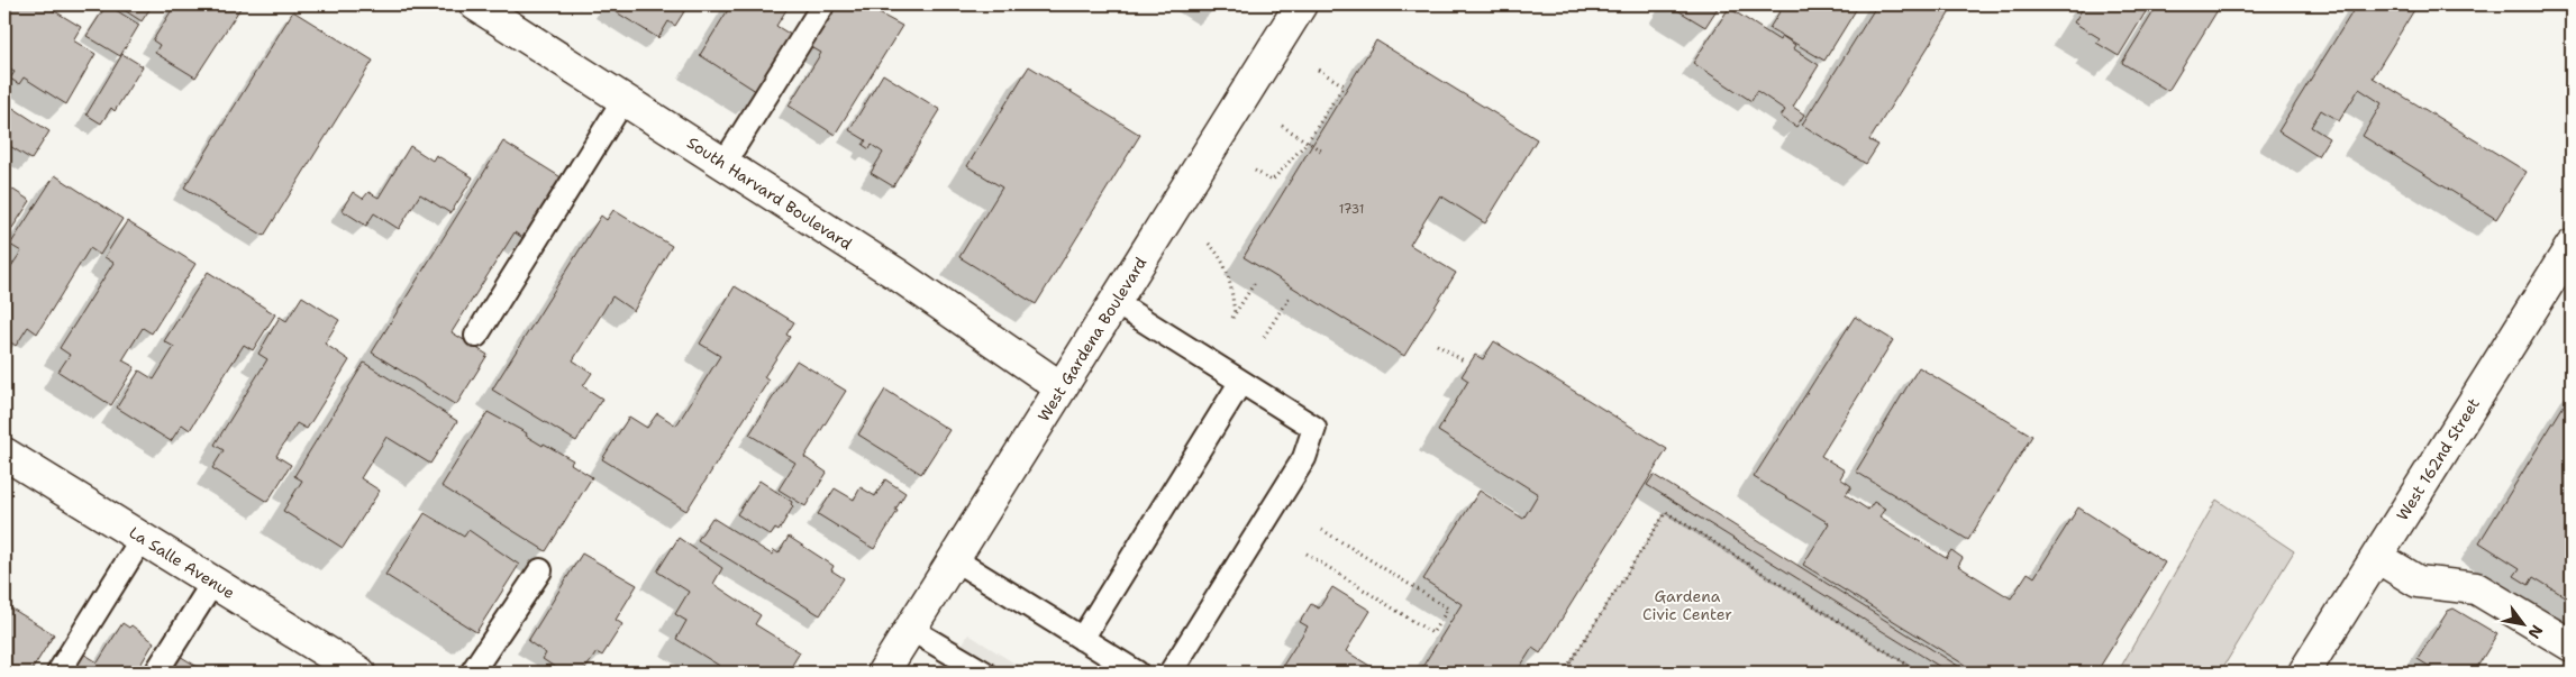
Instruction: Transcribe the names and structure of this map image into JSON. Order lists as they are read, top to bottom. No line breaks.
{"streets":{"street":["South Harvard Boulevard","West Gardena Boulevard","West 162nd Street","La Salle Avenue"]},"crossings":[["South Harvard Boulevard","West Gardena Boulevard"]],"parks":["Gardena Civic Center"],"house_numbers":["1731"],"north":"bottom right"}
